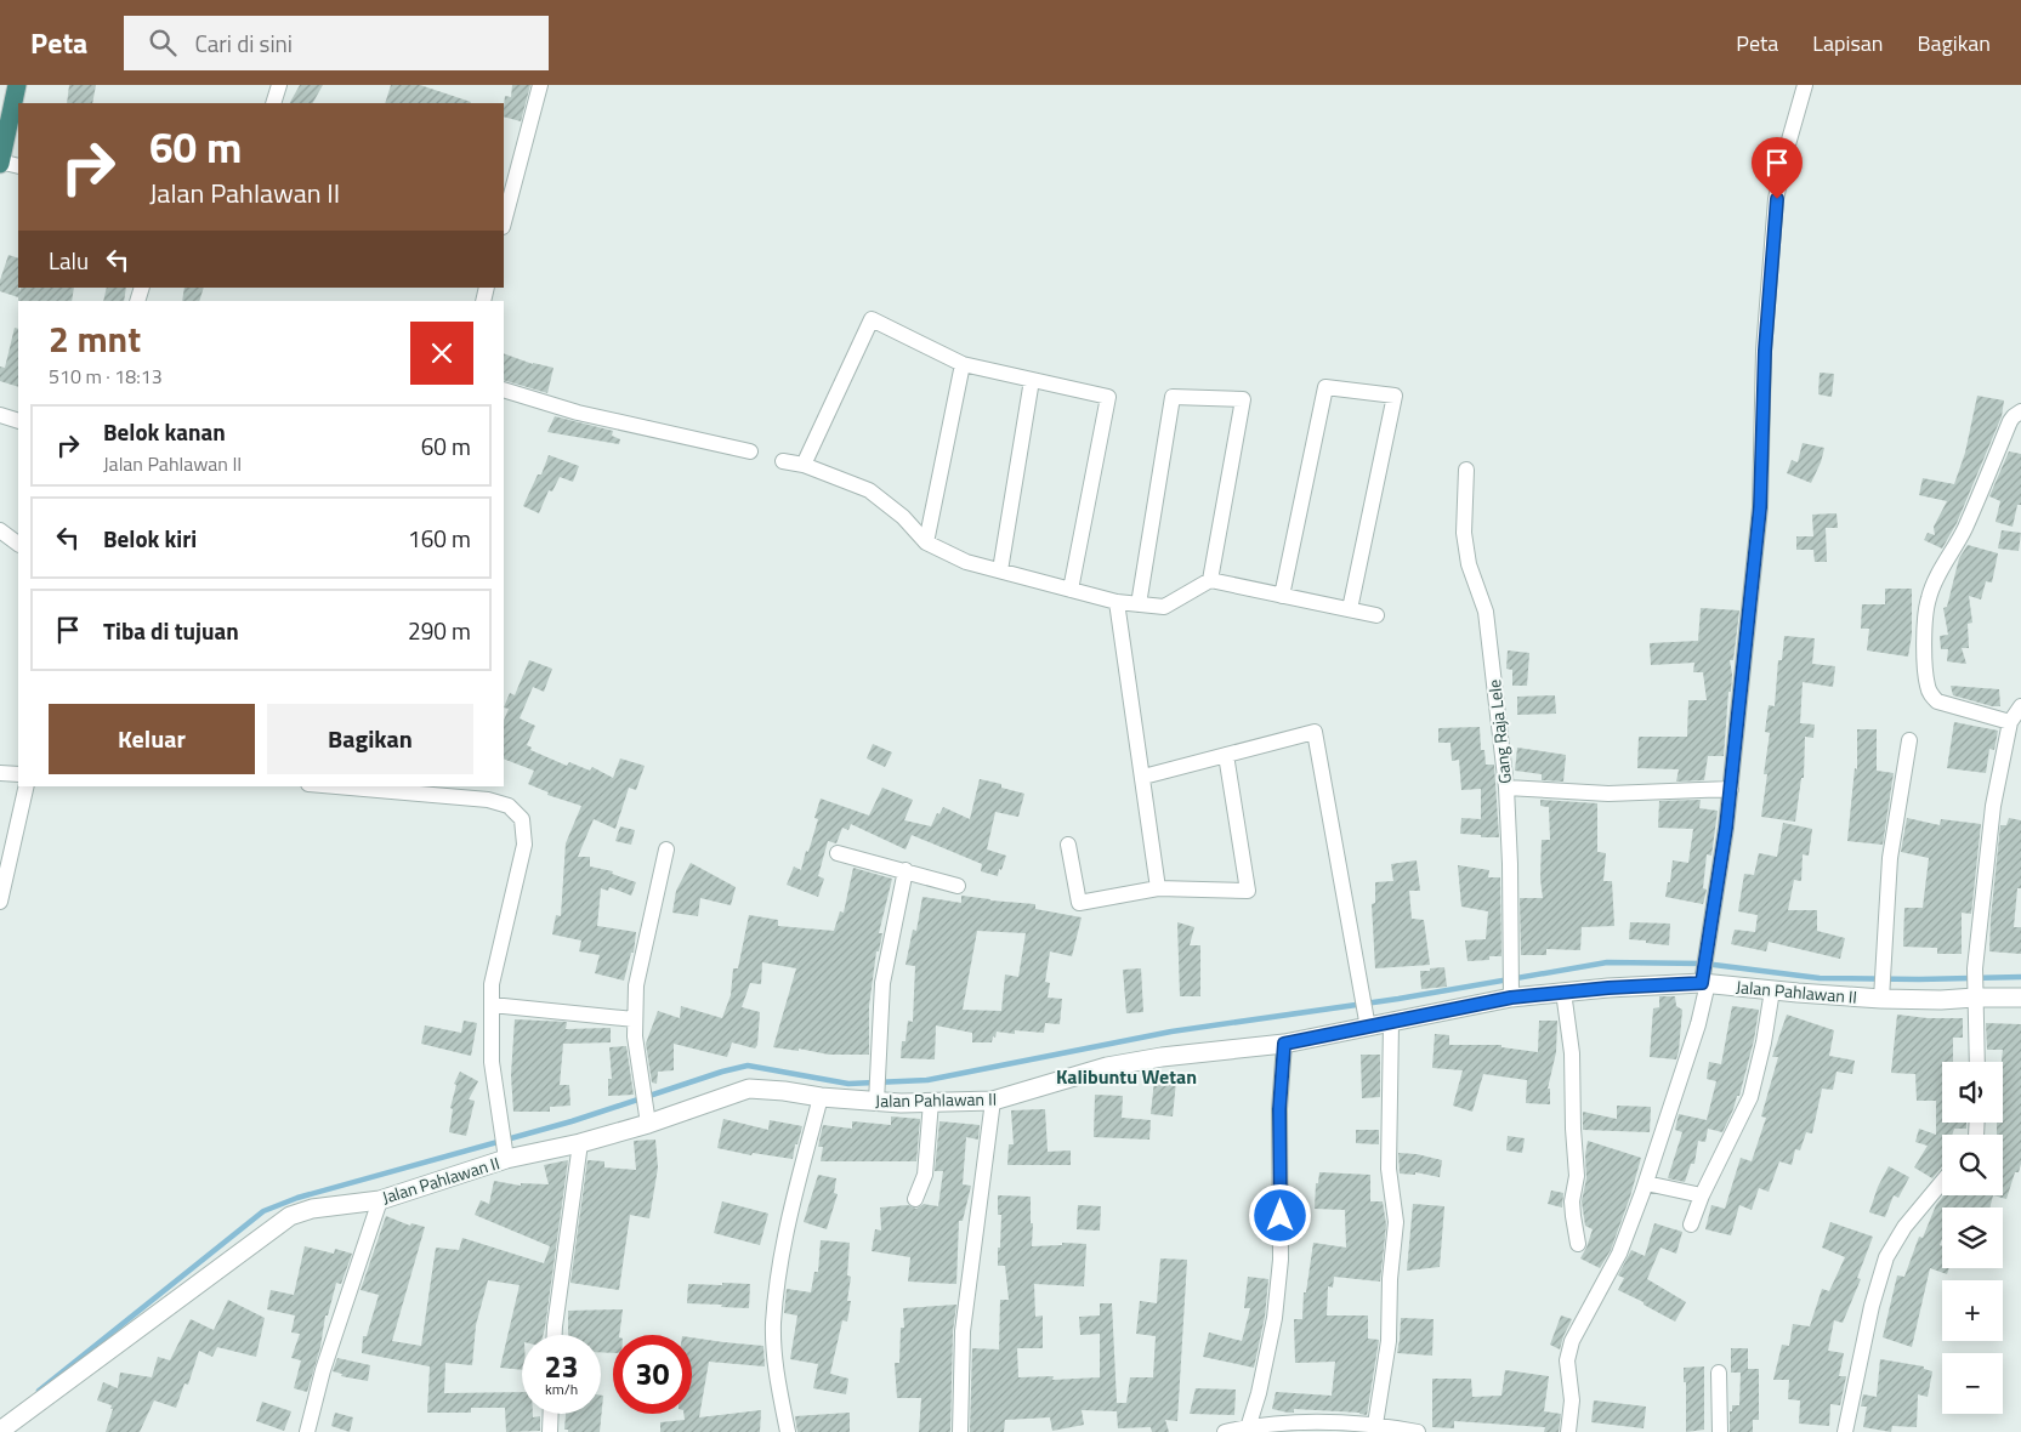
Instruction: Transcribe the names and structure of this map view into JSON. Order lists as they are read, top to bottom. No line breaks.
{"streets":{"street":["Gang Raja Lele","Jalan Pahlawan II"]},"crossings":[["Gang Raja Lele","Jalan Pahlawan II"]],"districts":["Kalibuntu Wetan"],"page":{"header":"Peta","search":"Cari di sini","nav":["Peta","Lapisan","Bagikan"],"turn":["60 m","Jalan Pahlawan II"],"then":"Lalu","heading":["2 mnt","510 m · 18:13"],"list":[{"name":"Belok kanan","note":"Jalan Pahlawan II","value":"60 m"},{"name":"Belok kiri","value":"160 m"},{"name":"Tiba di tujuan","value":"290 m"}],"buttons":["Keluar","Bagikan"],"map_buttons":["+","−"],"speed":"23 km/h","limit":"30"}}
